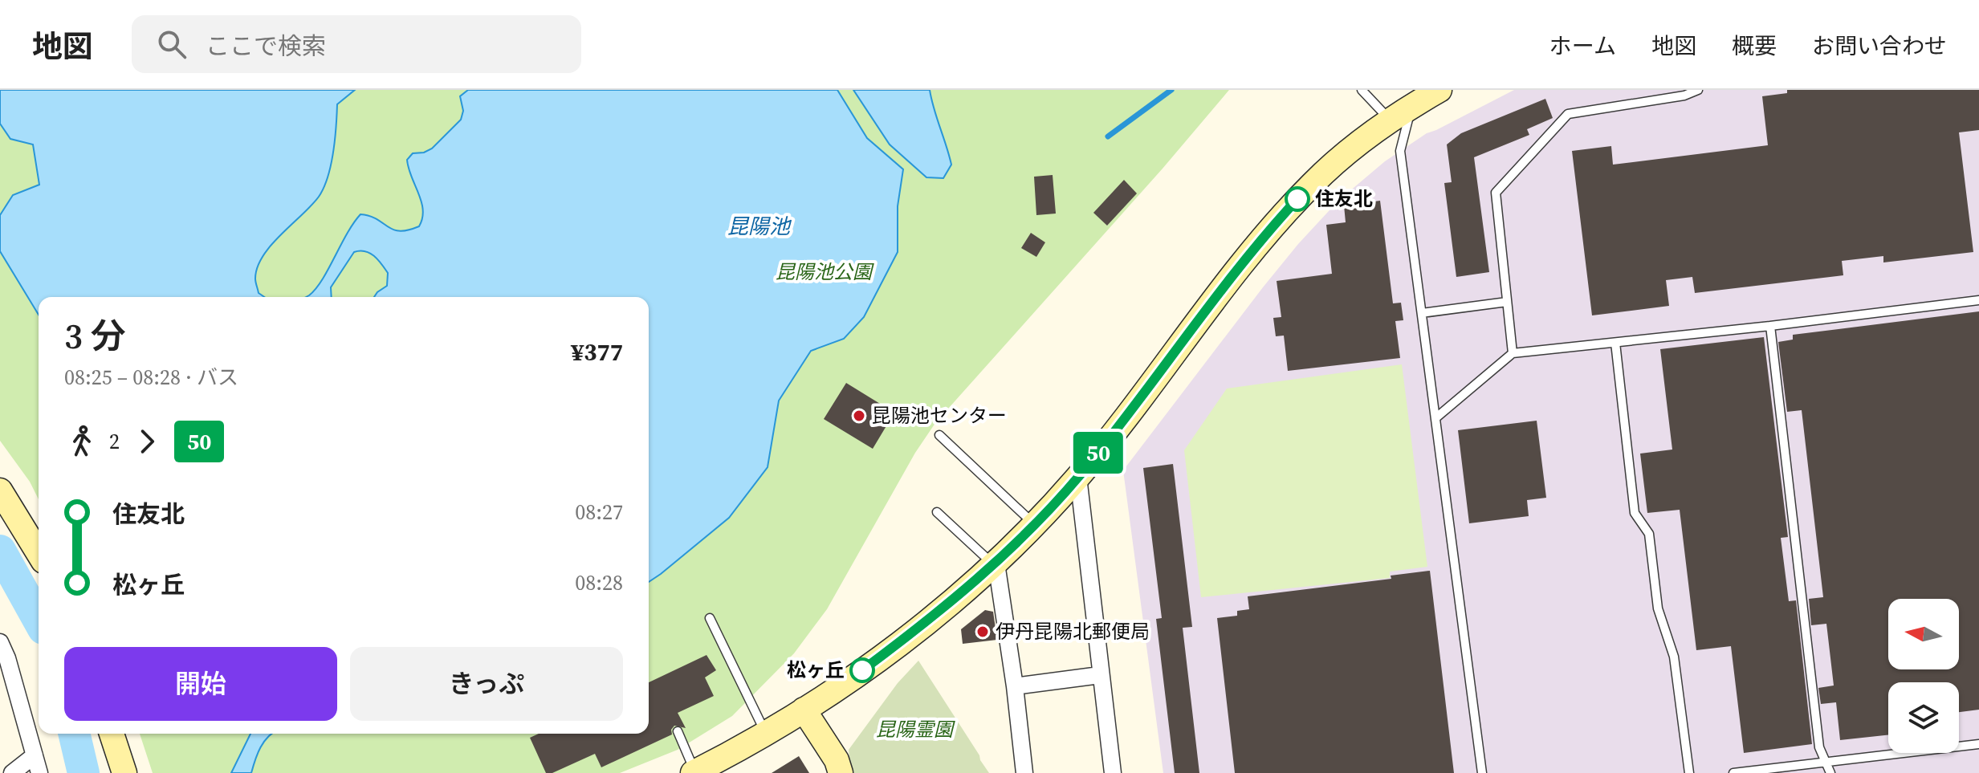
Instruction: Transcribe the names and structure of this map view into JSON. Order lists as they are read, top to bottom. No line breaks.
{"water":["昆陽池"],"parks":["昆陽池公園","昆陽霊園"],"places":["住友北","昆陽池センター","伊丹昆陽北郵便局","松ヶ丘"],"lines":["bus line 50"],"north":"left","page":{"header":"地図","search":"ここで検索","nav":["ホーム","地図","概要","お問い合わせ"],"on_map":"50","heading":["3 分","08:25 – 08:28 · バス","¥377"],"legs":["2","50"],"list":[{"name":"住友北","value":"08:27"},{"name":"松ヶ丘","value":"08:28"}],"buttons":["開始","きっぷ"]}}
